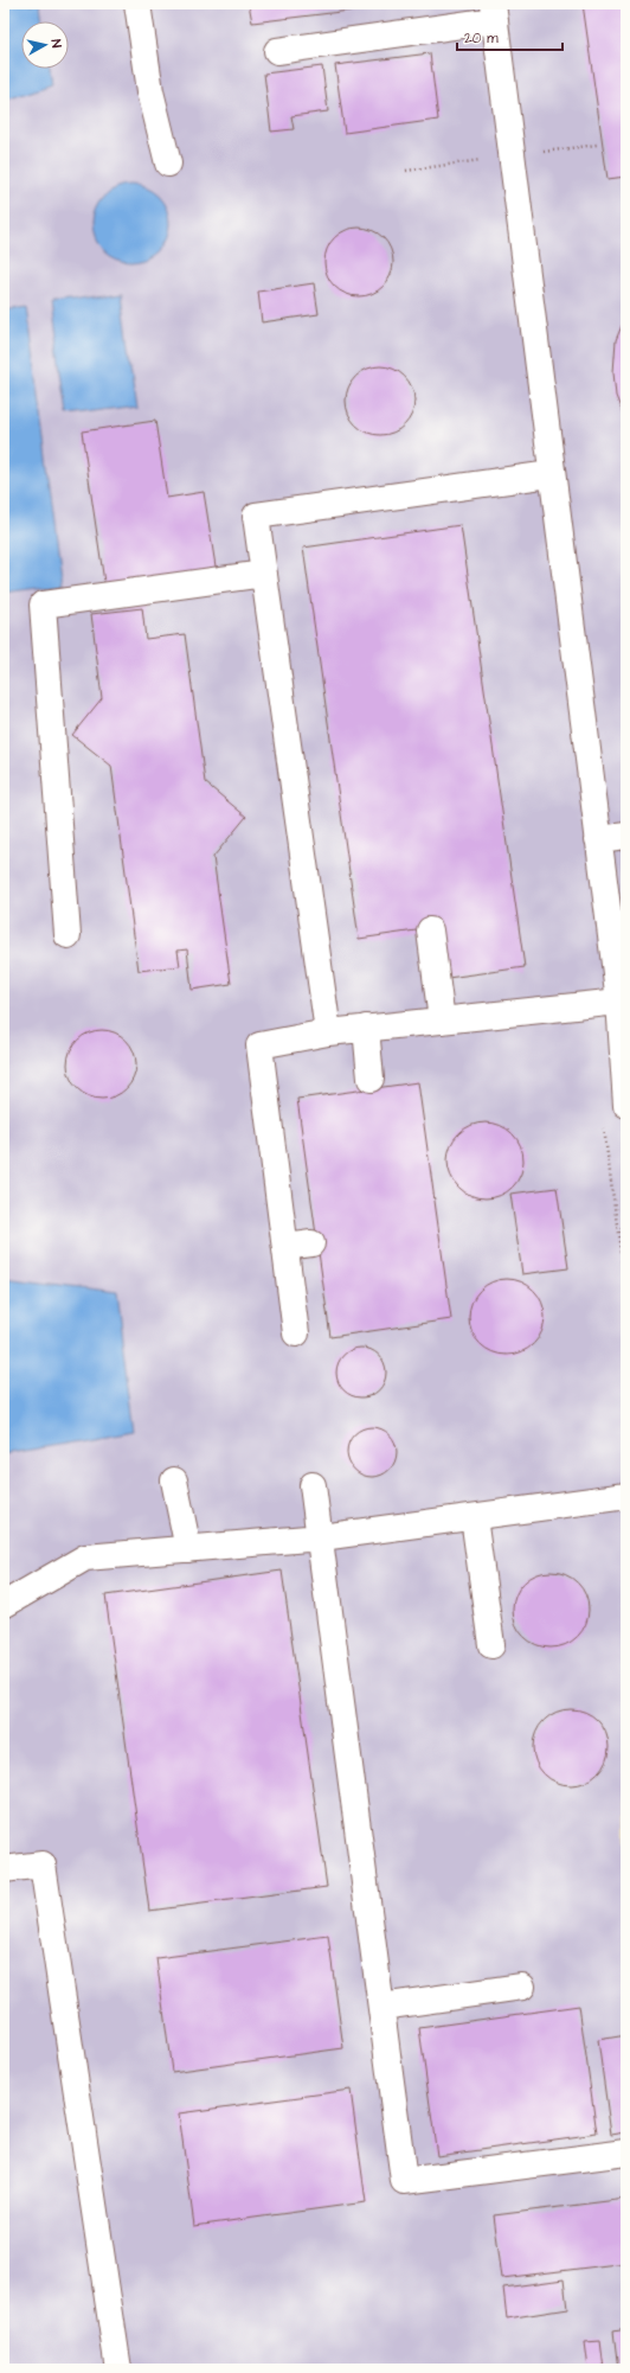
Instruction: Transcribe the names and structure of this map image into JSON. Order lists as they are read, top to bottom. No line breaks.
{"scale_bar":"20 m","north":"right"}
